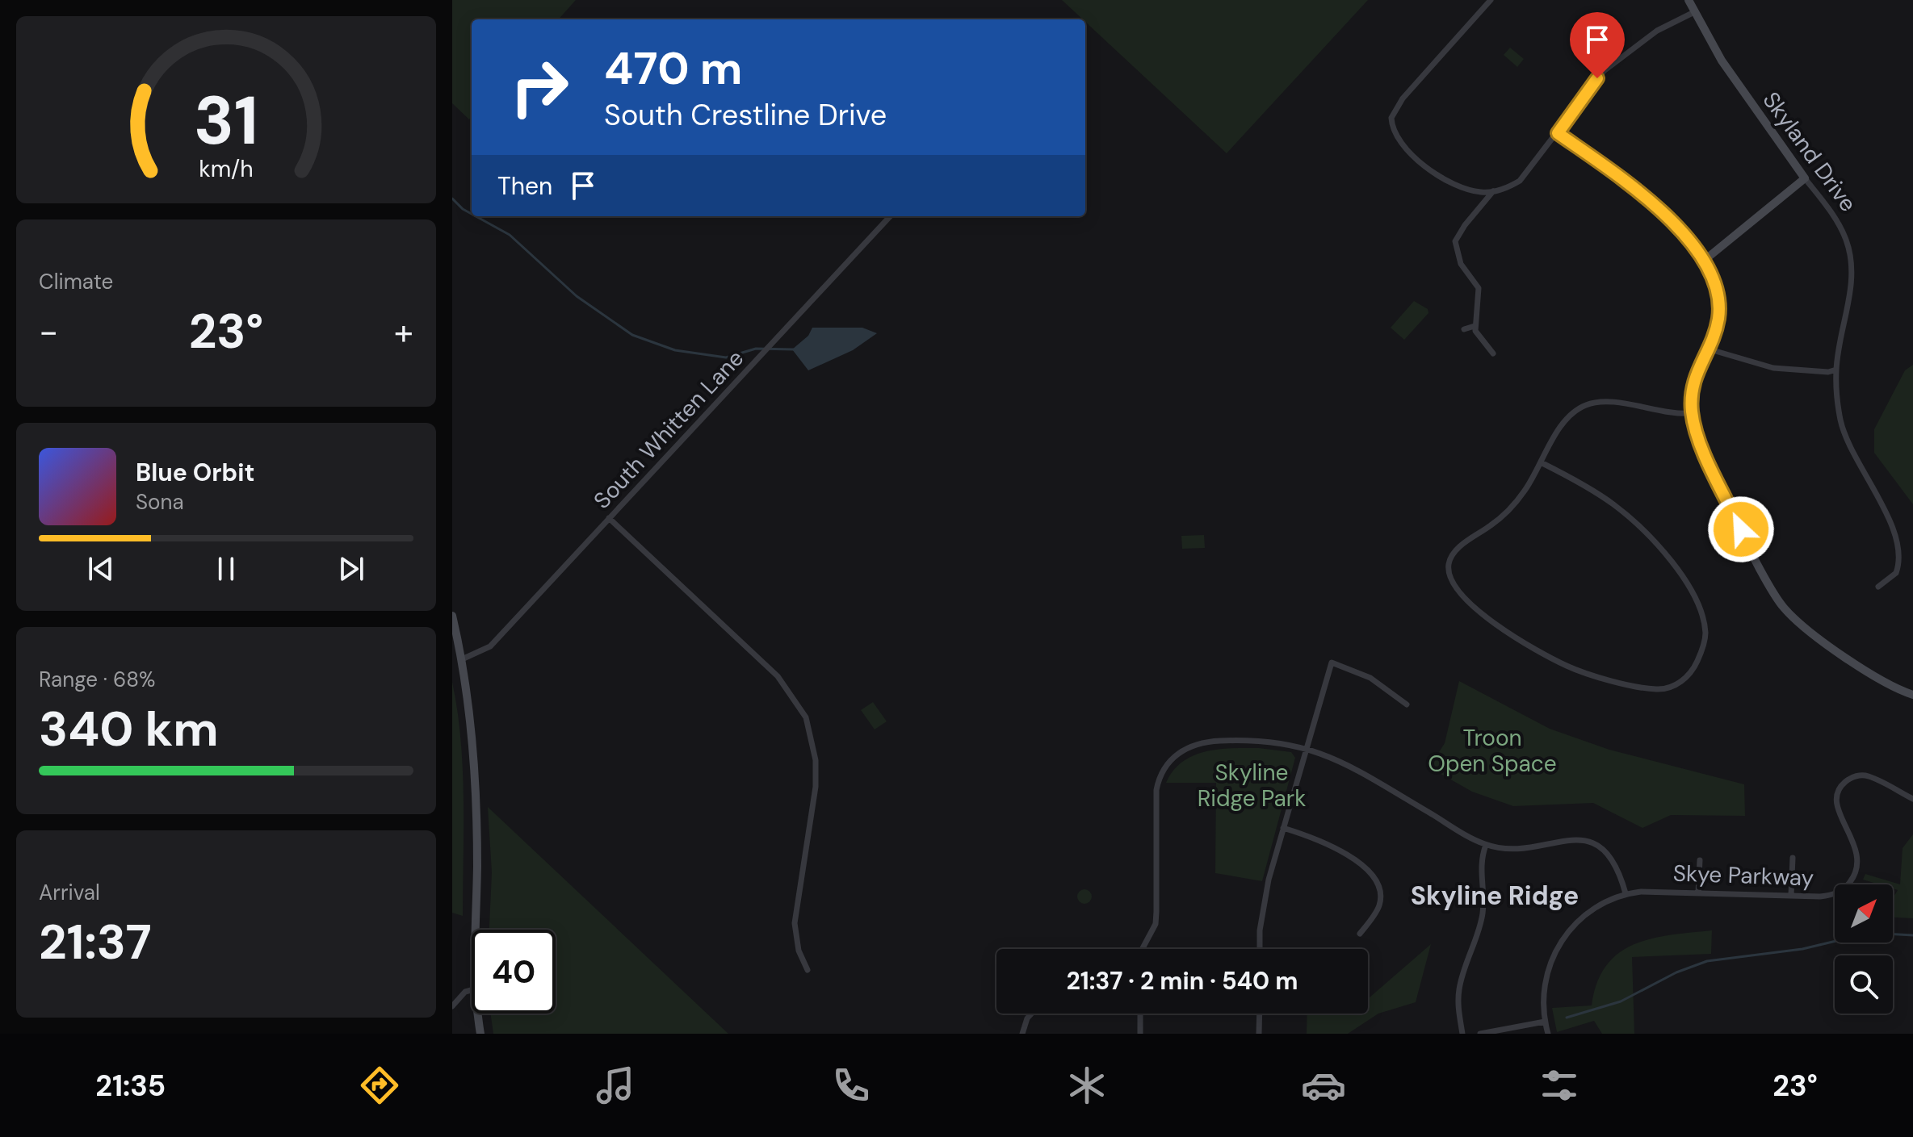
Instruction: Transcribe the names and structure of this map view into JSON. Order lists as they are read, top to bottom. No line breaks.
{"streets":{"street":["Skyland Drive","South Whitten Lane","Skye Parkway"]},"districts":["Skyline Ridge"],"parks":["Troon Open Space","Skyline Ridge Park"],"north":"top right","page":{"turn":["470 m","South Crestline Drive"],"then":"Then","tile":["Climate",["Range · 68%","340 km"],["Arrival","21:37"]],"heat":["−","23°","+"],"song":["Blue Orbit","Sona"],"limit":"40","trip":"21:37 · 2 min · 540 m","tabs":["21:35","23°"],"gauge":["31","km/h"]}}
